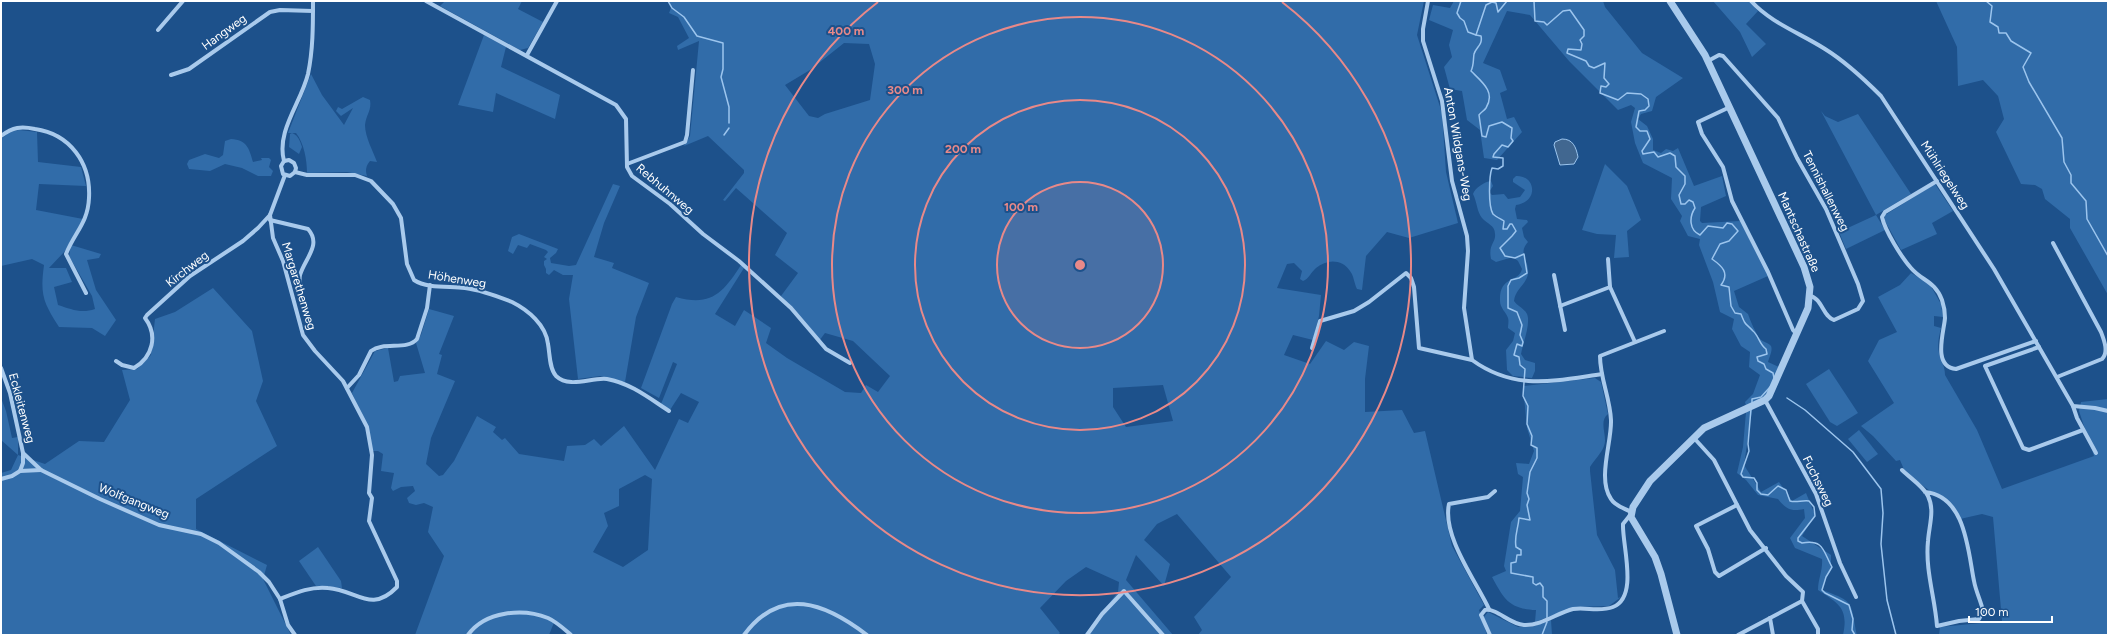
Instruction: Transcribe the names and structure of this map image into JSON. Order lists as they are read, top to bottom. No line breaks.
{"streets":{"street":["Hangweg","Anton Wildgans-Weg","Mühlriegelweg","Rebhuhnweg","Tennishallenweg","Mantschastraße","Kirchweg","Höhenweg","Margarethenweg","Eckleitenweg","Fuchsweg","Wolfgangweg"]},"crossings":[["Tennishallenweg","Mantschastraße"],["Mantschastraße","Fuchsweg"],["Kirchweg","Höhenweg"],["Kirchweg","Margarethenweg"],["Margarethenweg","Wolfgangweg"],["Eckleitenweg","Wolfgangweg"]],"scale_bar":"100 m","rings":["400 m","300 m","200 m","100 m"]}
